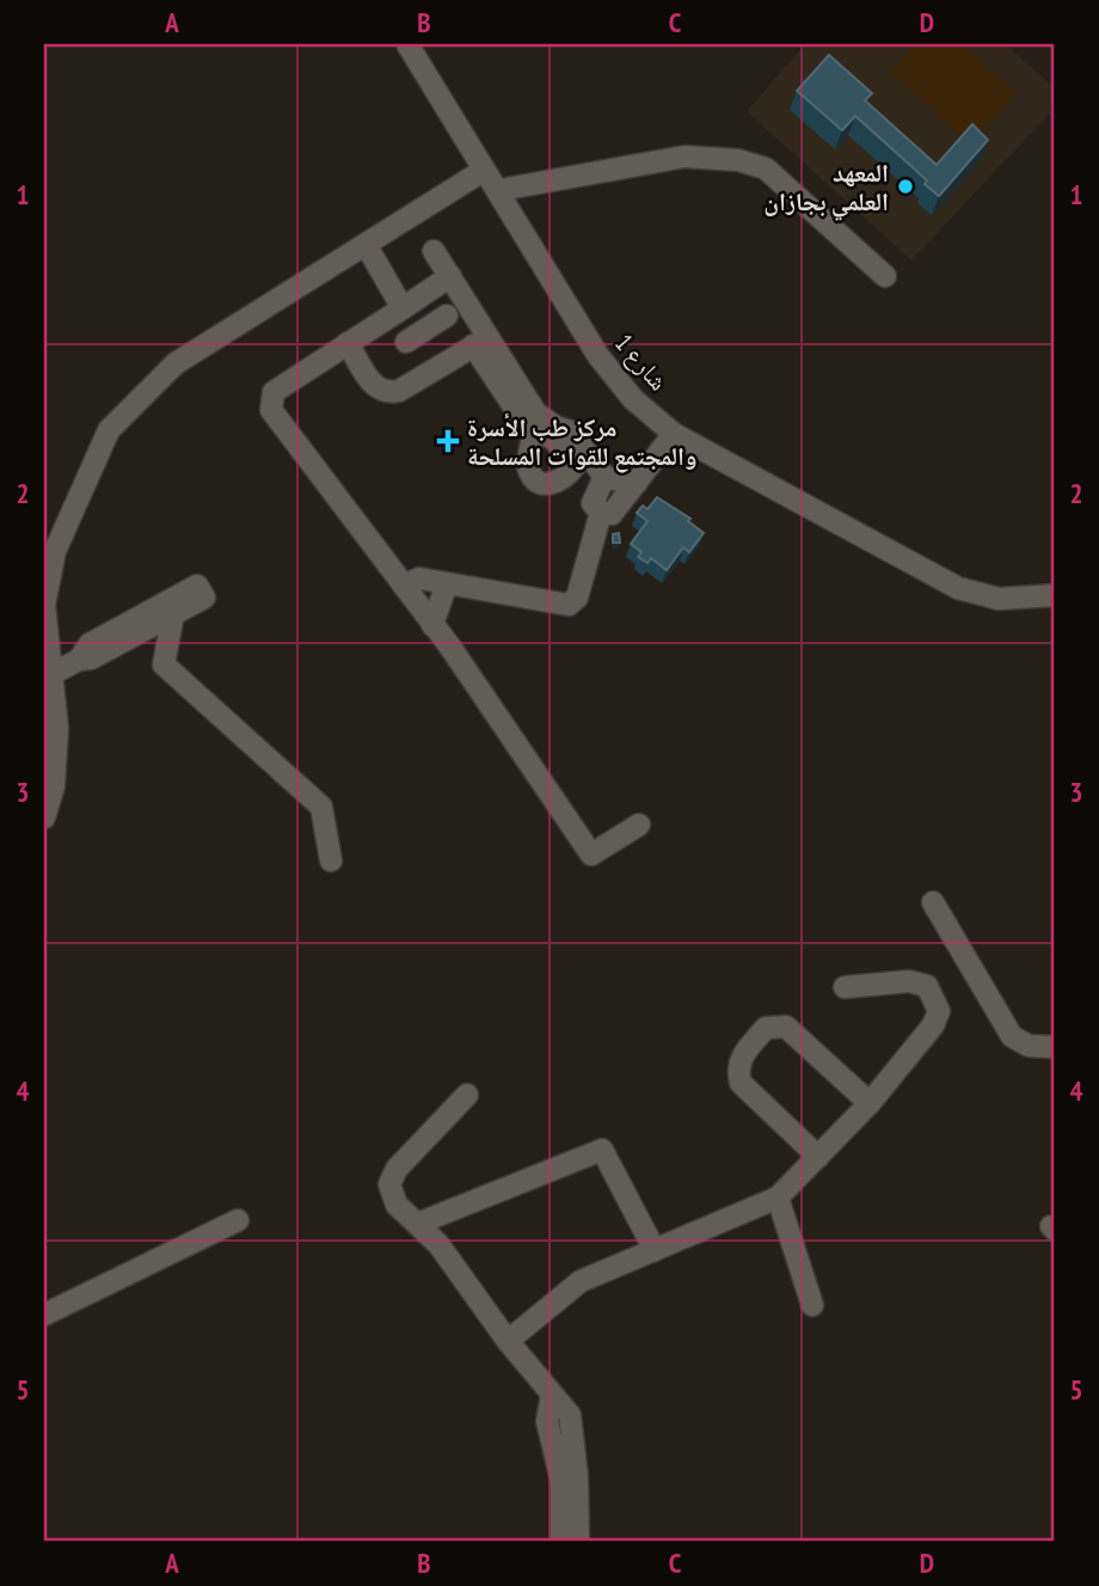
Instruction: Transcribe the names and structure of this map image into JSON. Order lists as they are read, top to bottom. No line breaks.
{"streets":{"street":["شارع 1"]},"places":{"other":["المعهد العلمي بجازان"],"health":["مركز طب الأسرة والمجتمع للقوات المسلحة"]},"grid":{"columns":["A","B","C","D"],"rows":["1","2","3","4","5"]}}
